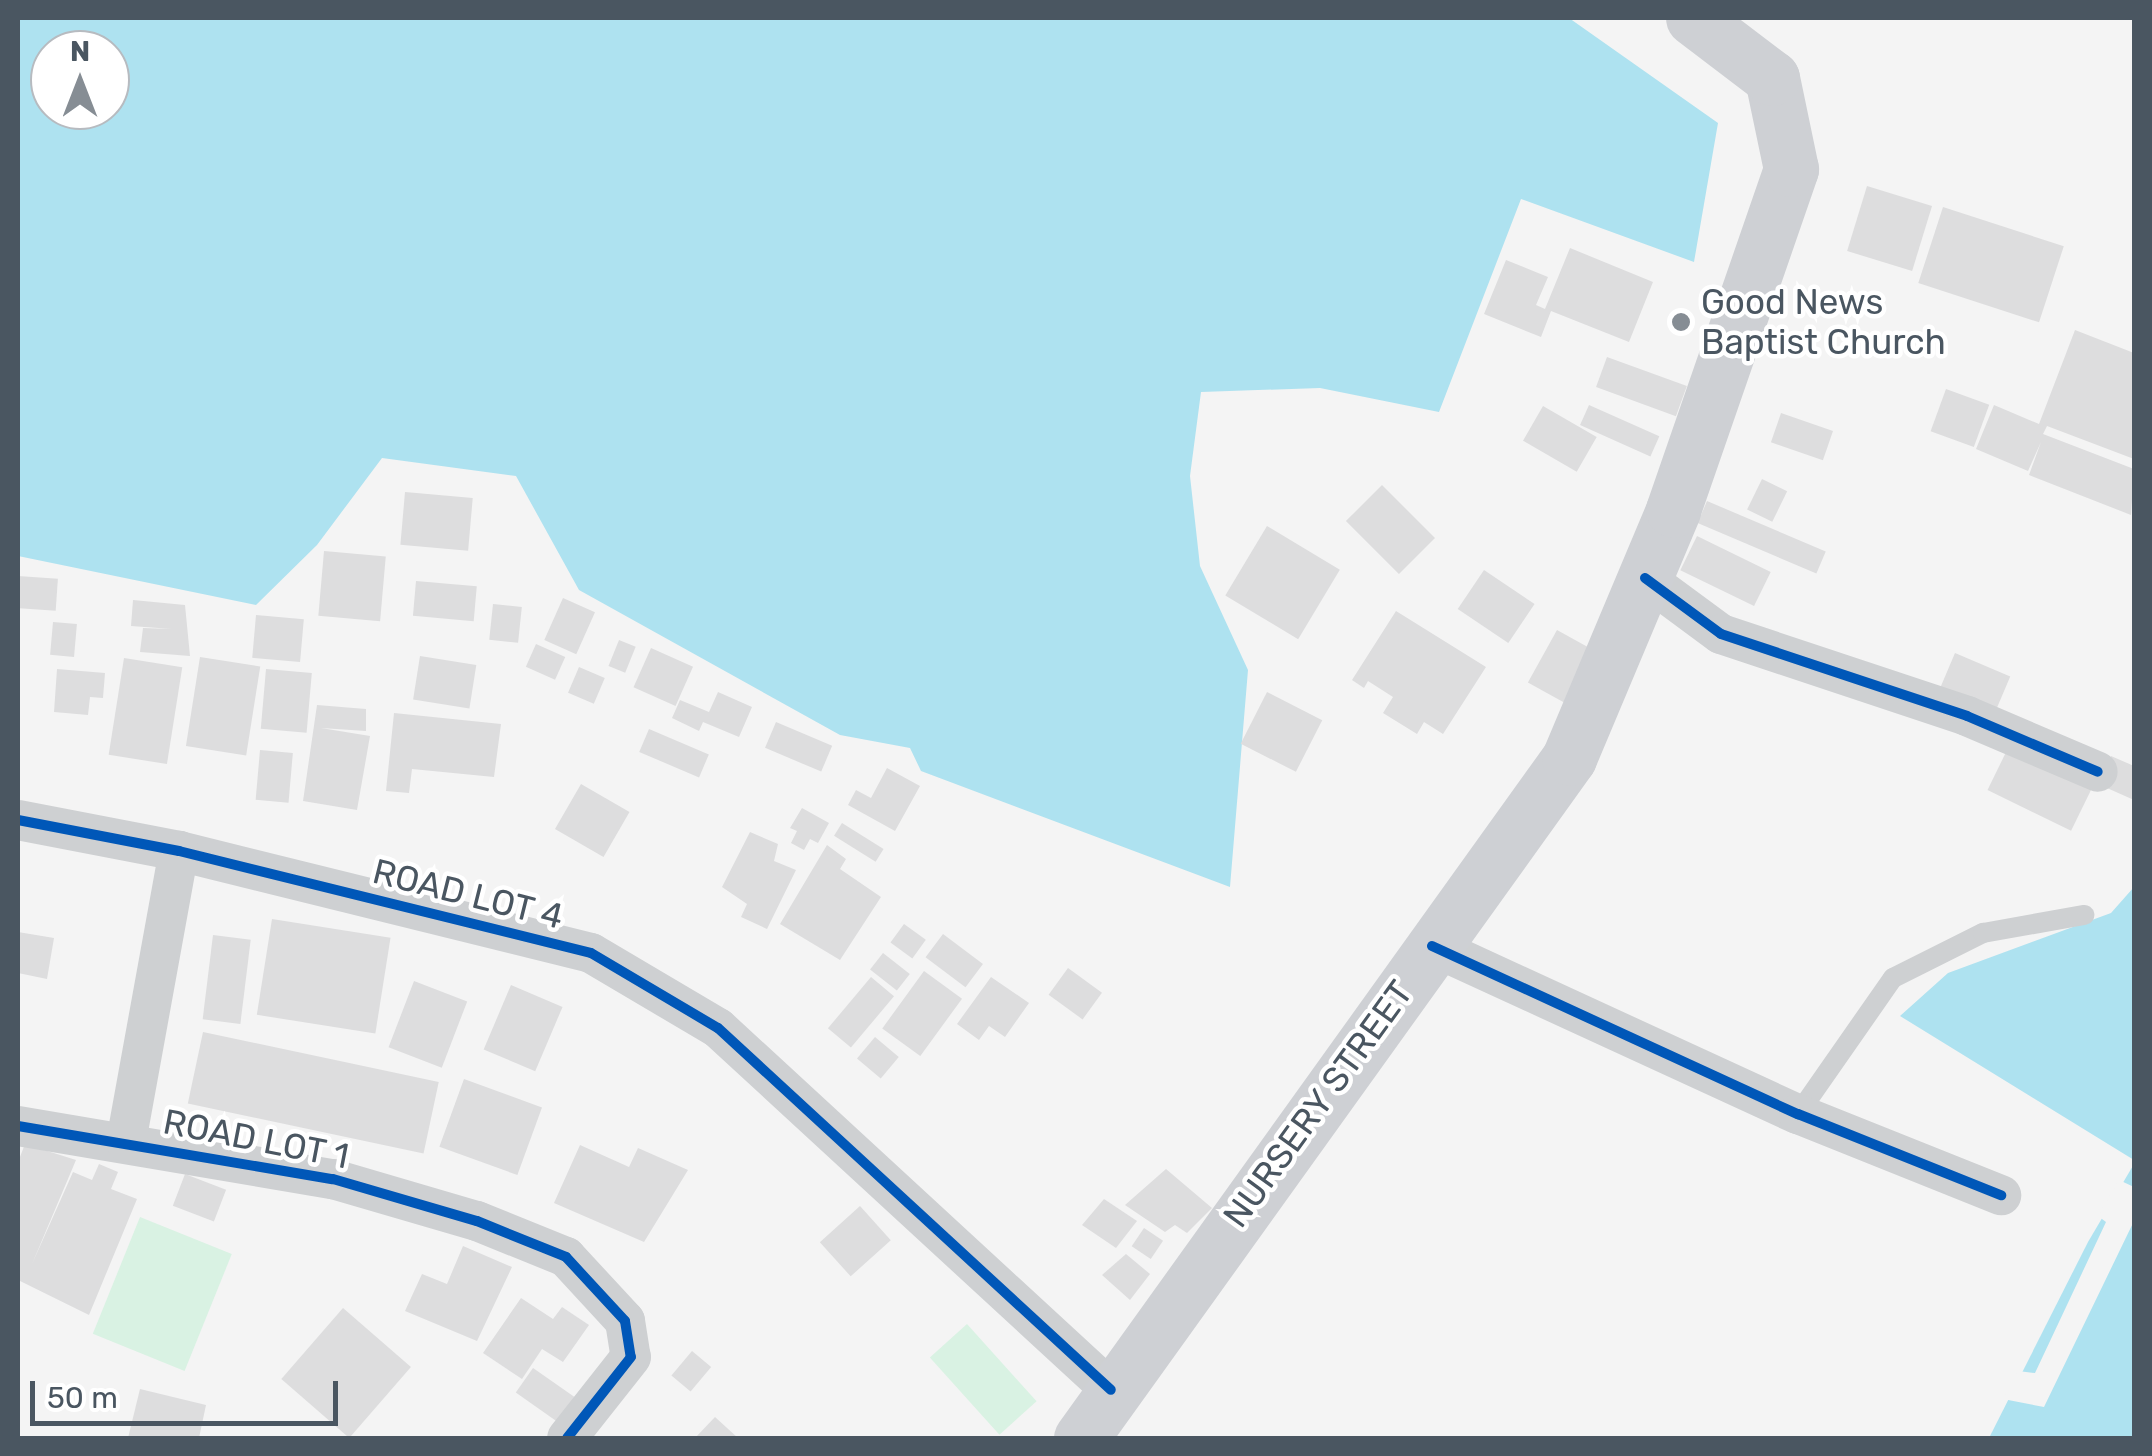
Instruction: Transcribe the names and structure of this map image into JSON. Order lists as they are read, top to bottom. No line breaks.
{"streets":{"main road":["NURSERY STREET"],"street":["ROAD LOT 4","ROAD LOT 1"]},"crossings":[["ROAD LOT 4","NURSERY STREET"]],"places":["Good News Baptist Church"],"scale_bar":"50 m","north":"top"}
